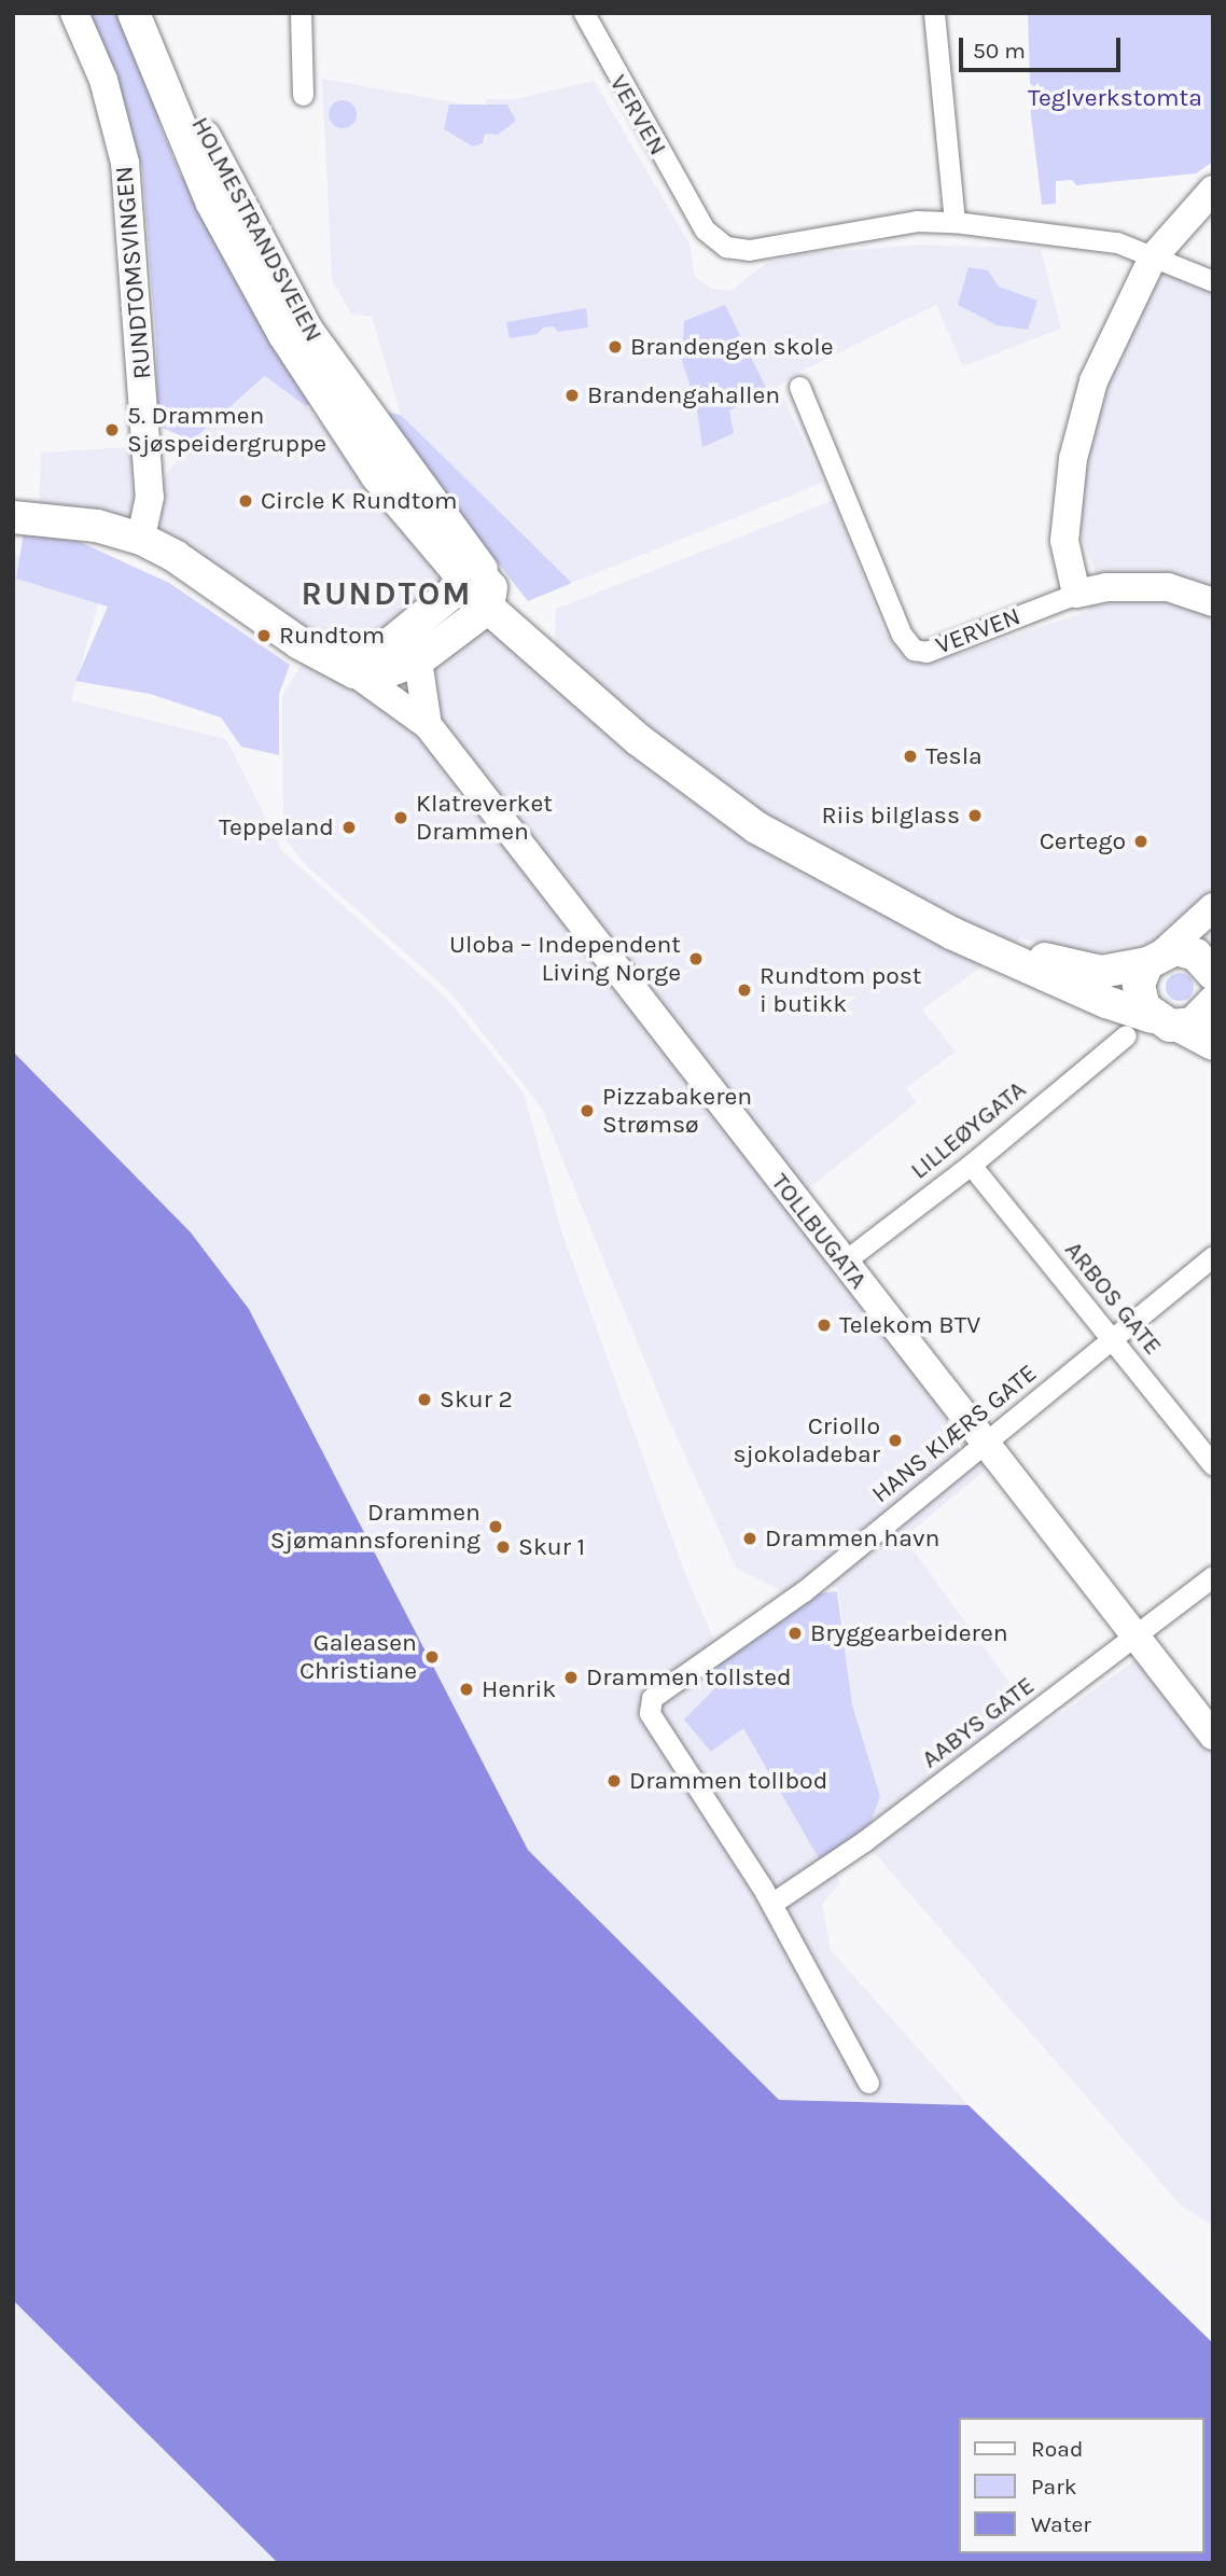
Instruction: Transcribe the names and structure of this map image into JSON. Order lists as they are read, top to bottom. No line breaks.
{"streets":{"main road":["VERVEN","HOLMESTRANDSVEIEN","RUNDTOMSVINGEN","TOLLBUGATA"],"street":["LILLEØYGATA","ARBOS GATE","HANS KIÆRS GATE","AABYS GATE"]},"crossings":[["LILLEØYGATA","TOLLBUGATA"],["LILLEØYGATA","ARBOS GATE"],["TOLLBUGATA","HANS KIÆRS GATE"],["TOLLBUGATA","AABYS GATE"],["ARBOS GATE","HANS KIÆRS GATE"],["HANS KIÆRS GATE","AABYS GATE"]],"districts":["RUNDTOM"],"parks":["Teglverkstomta"],"places":["Brandengen skole","Brandengahallen","5. Drammen Sjøspeidergruppe","Circle K Rundtom","Rundtom","Tesla","Riis bilglass","Klatreverket Drammen","Teppeland","Certego","Uloba – Independent Living Norge","Rundtom post i butikk","Pizzabakeren Strømsø","Telekom BTV","Skur 2","Criollo sjokoladebar","Drammen Sjømannsforening","Drammen havn","Skur 1","Bryggearbeideren","Galeasen Christiane","Drammen tollsted","Henrik","Drammen tollbod"],"legend":["Road","Park","Water"],"scale_bar":"50 m"}
